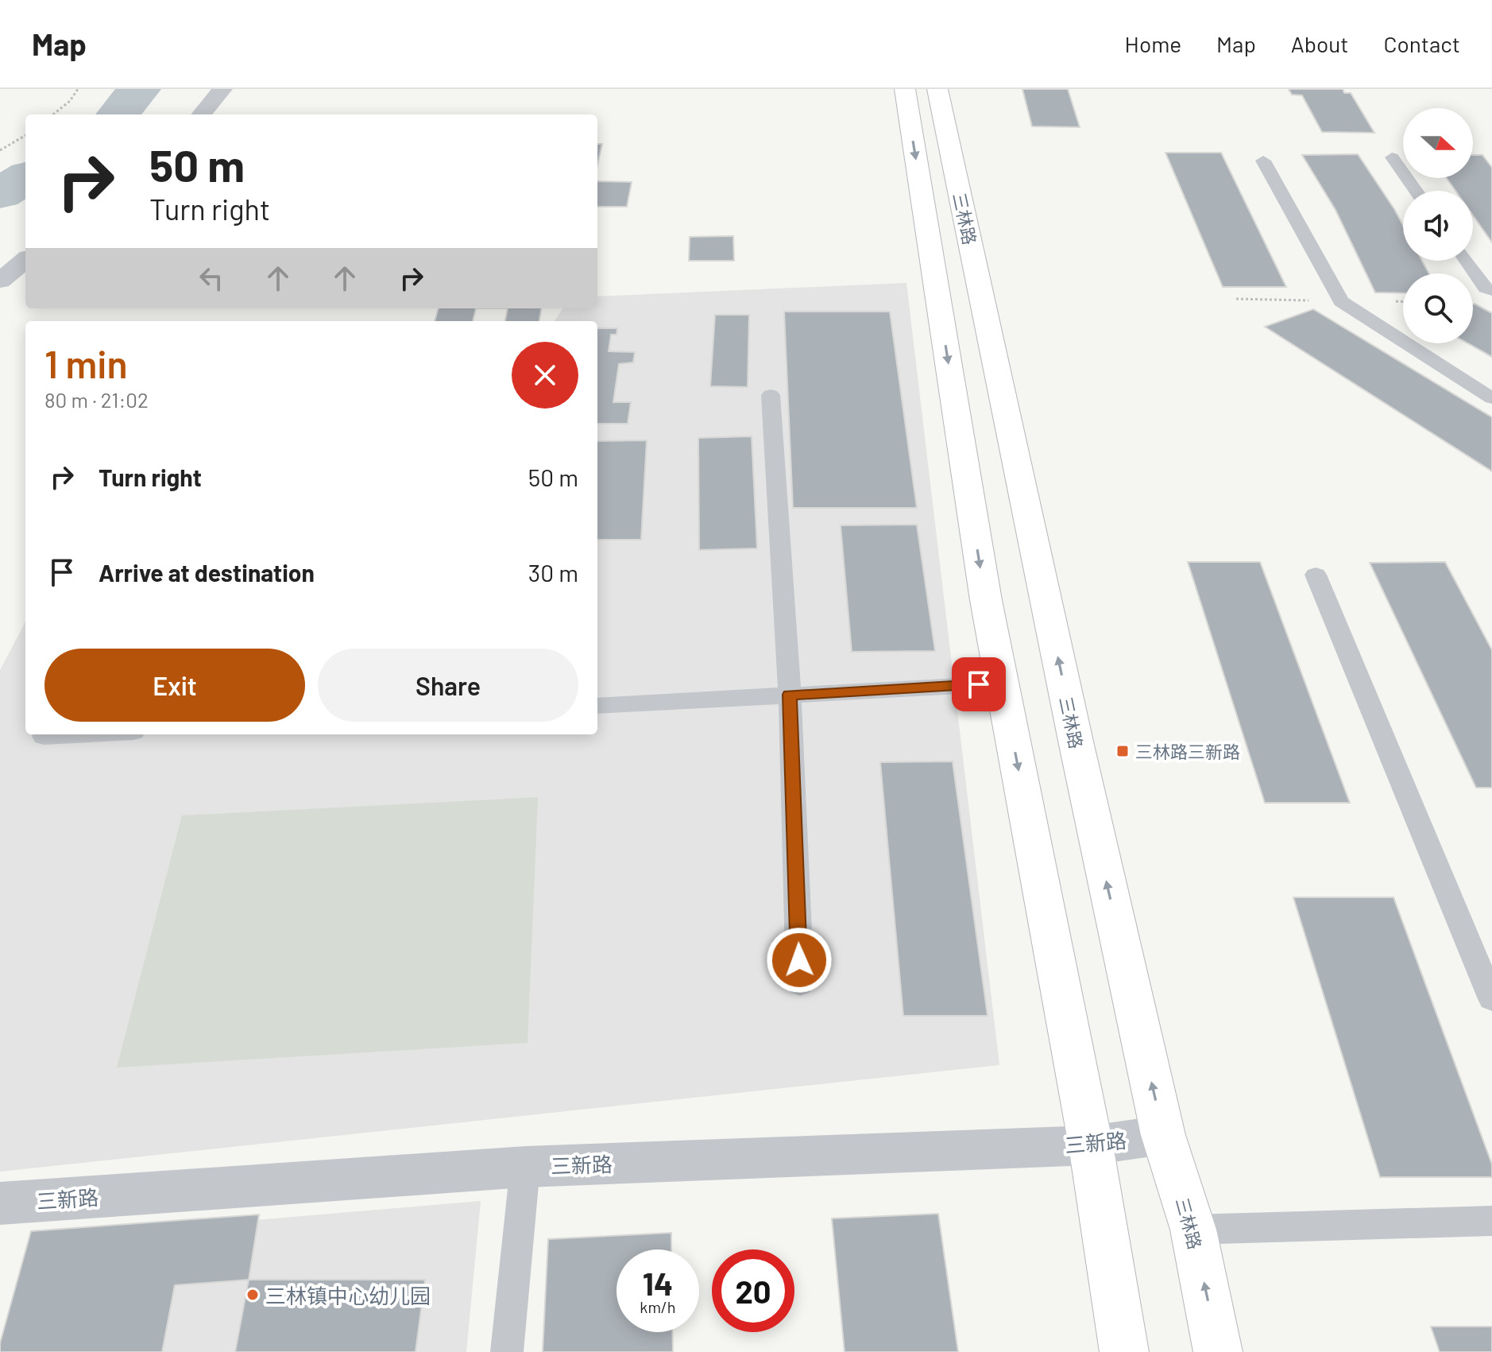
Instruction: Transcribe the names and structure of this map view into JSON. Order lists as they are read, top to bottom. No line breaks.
{"streets":{"main road":["三林路"],"street":["三新路"]},"crossings":[["三林路","三新路"]],"places":{"transit":["三林路三新路"],"other":["三林镇中心幼儿园"]},"north":"right","page":{"header":"Map","nav":["Home","Map","About","Contact"],"turn":["50 m","Turn right"],"heading":["1 min","80 m · 21:02"],"list":[{"name":"Turn right","value":"50 m"},{"name":"Arrive at destination","value":"30 m"}],"buttons":["Exit","Share"],"speed":"14 km/h","limit":"20"}}
